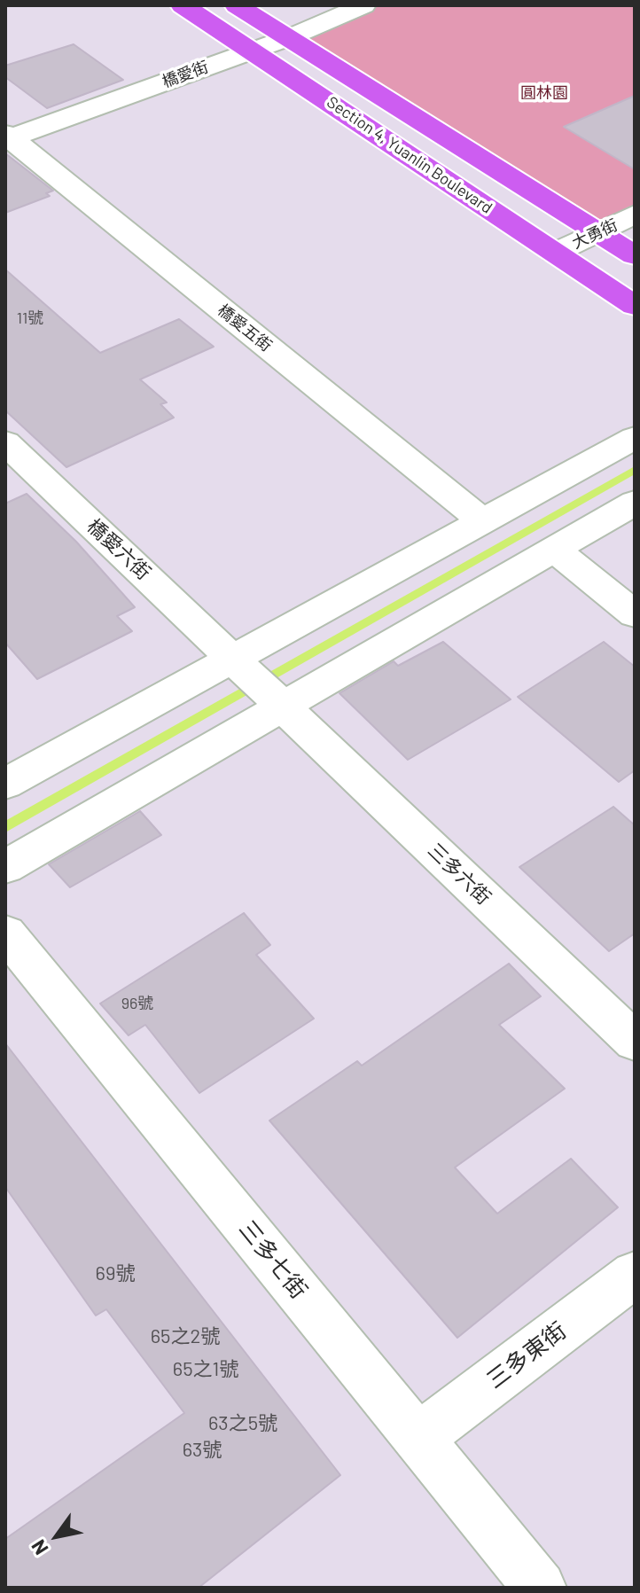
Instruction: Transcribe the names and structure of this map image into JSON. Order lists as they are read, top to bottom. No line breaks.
{"streets":{"main road":["Section 4, Yuanlin Boulevard"],"street":["橋愛街","大勇街","橋愛五街","橋愛六街","三多六街","三多七街","三多東街"]},"crossings":[["橋愛街","Section 4, Yuanlin Boulevard"],["橋愛街","橋愛五街"],["Section 4, Yuanlin Boulevard","大勇街"],["橋愛六街","三多六街"],["三多七街","三多東街"]],"parks":["圓林園"],"house_numbers":["11號","96號","69號","65之2號","65之1號","63之5號","63號"],"north":"bottom left"}
